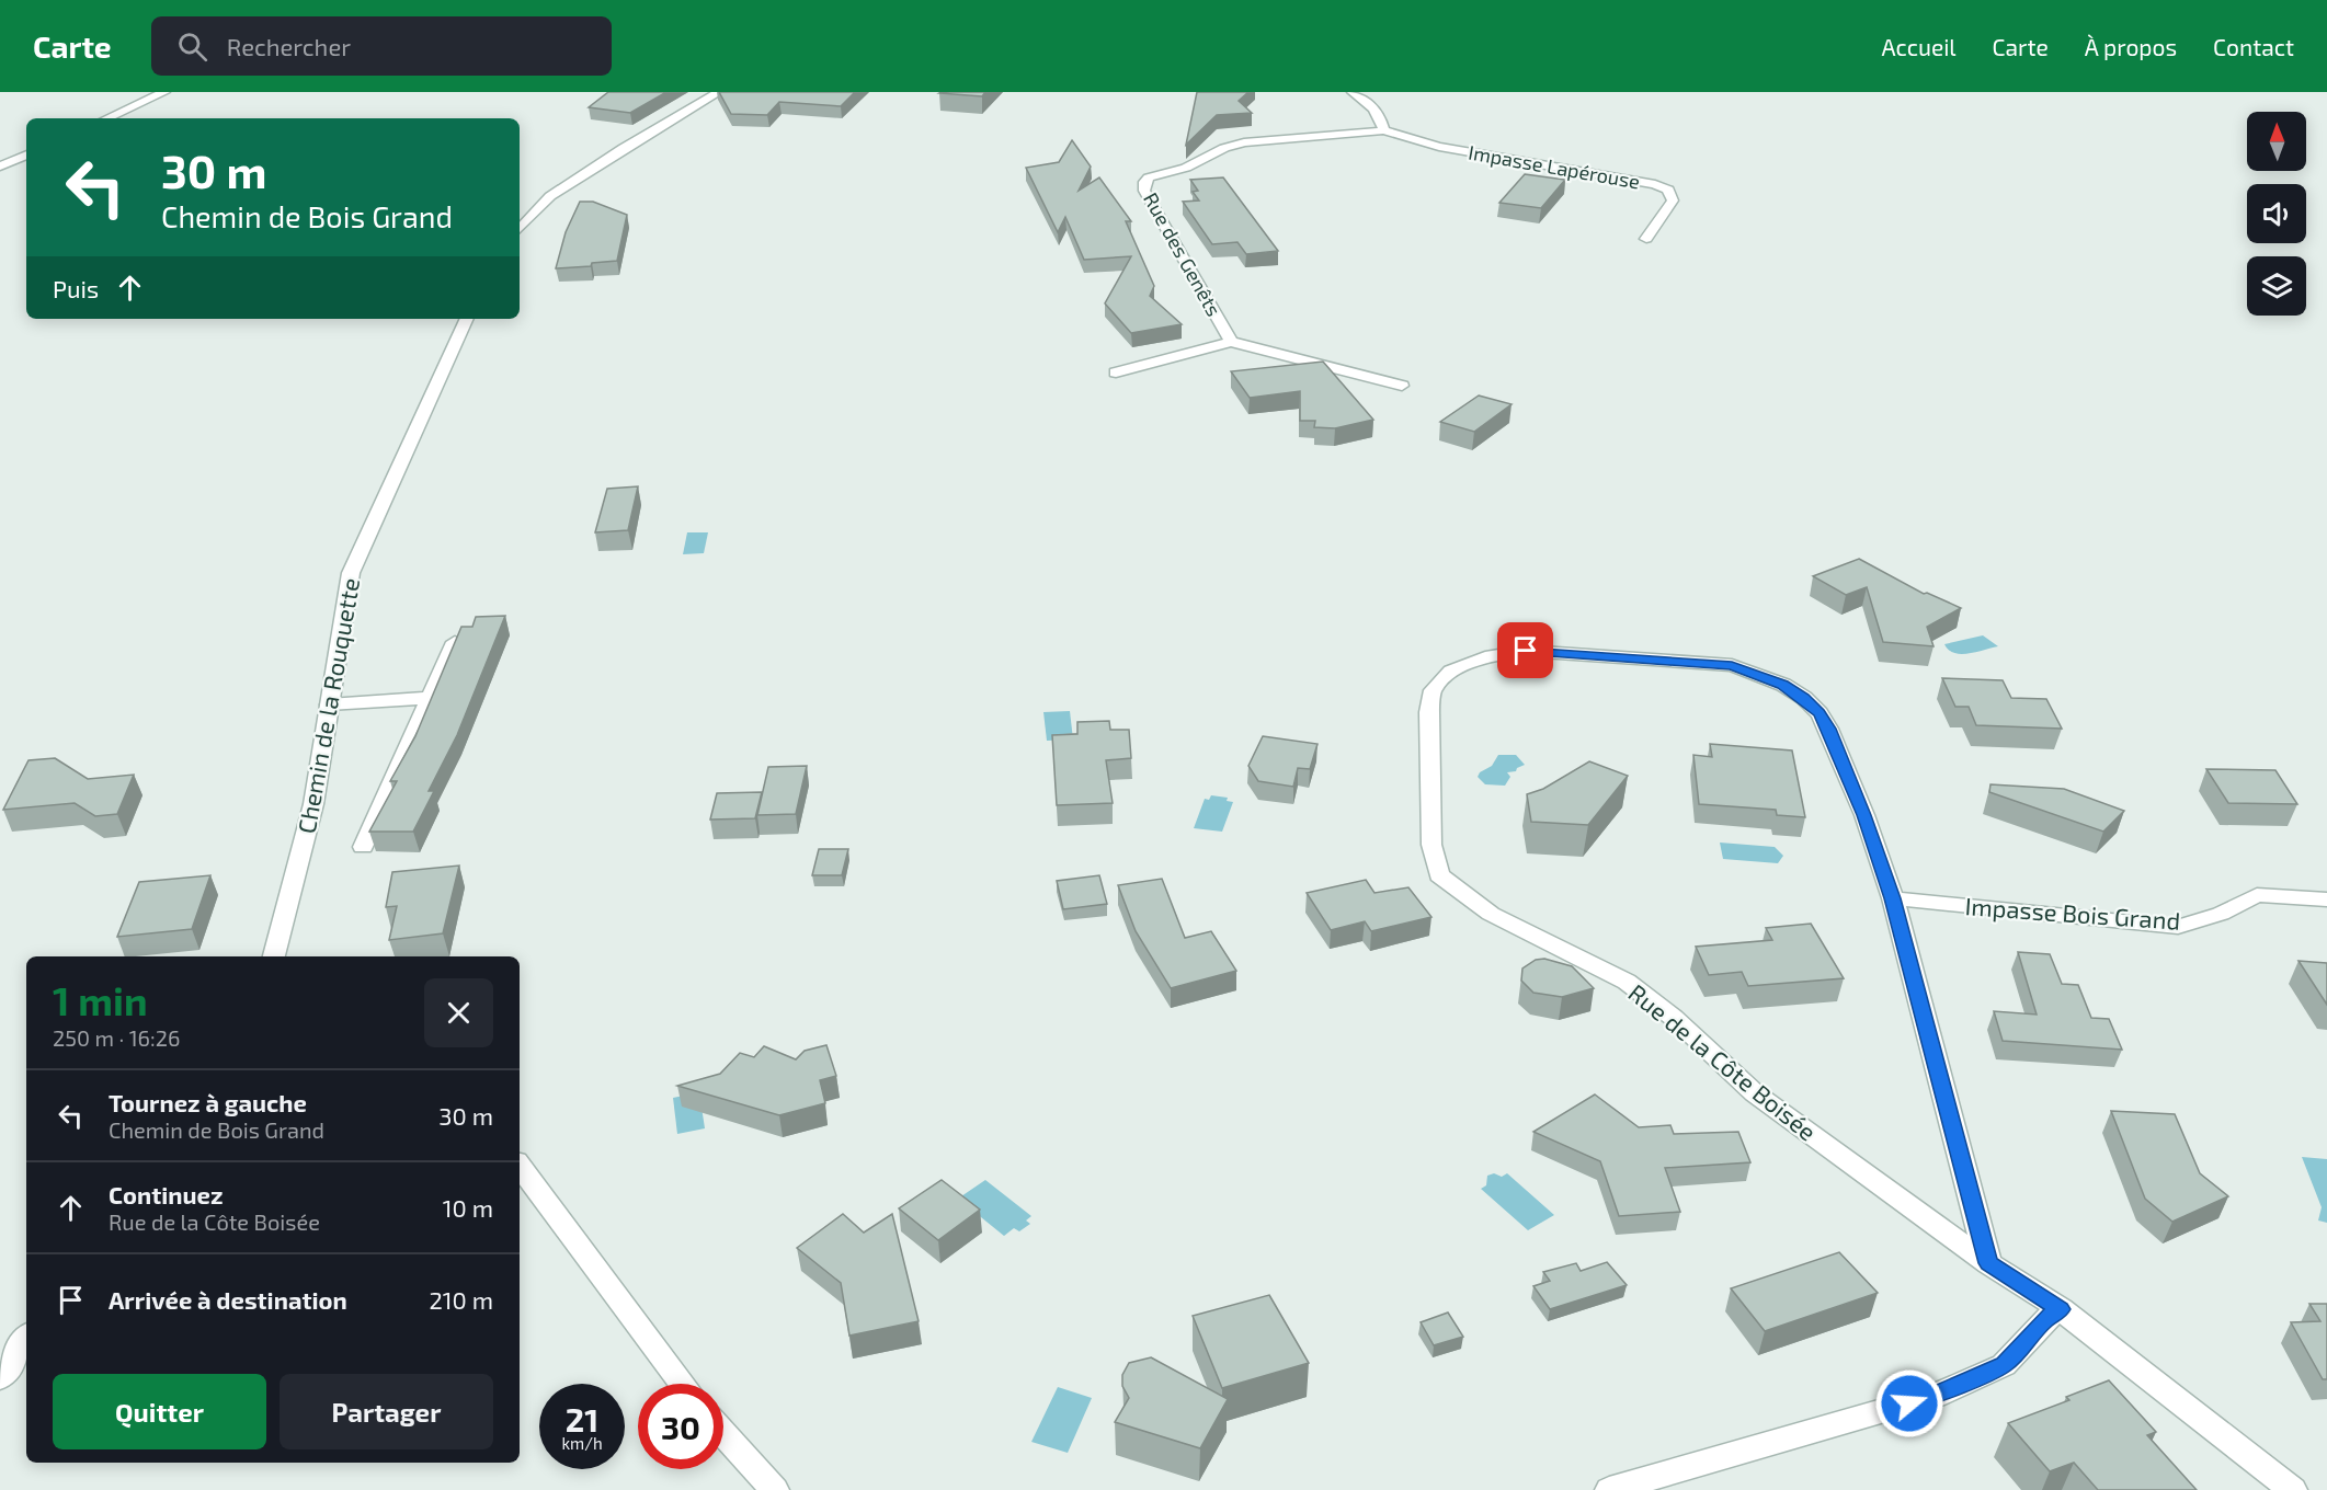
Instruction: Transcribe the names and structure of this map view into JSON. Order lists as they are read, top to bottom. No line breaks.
{"streets":{"street":["Impasse Lapérouse","Rue des Genêts","Chemin de la Rouquette","Impasse Bois Grand","Rue de la Côte Boisée"]},"crossings":[["Impasse Lapérouse","Rue des Genêts"],["Impasse Bois Grand","Rue de la Côte Boisée"]],"north":"top","page":{"header":"Carte","search":"Rechercher","nav":["Accueil","Carte","À propos","Contact"],"turn":["30 m","Chemin de Bois Grand"],"then":"Puis","heading":["1 min","250 m · 16:26"],"list":[{"name":"Tournez à gauche","note":"Chemin de Bois Grand","value":"30 m"},{"name":"Continuez","note":"Rue de la Côte Boisée","value":"10 m"},{"name":"Arrivée à destination","value":"210 m"}],"buttons":["Quitter","Partager"],"speed":"21 km/h","limit":"30"}}
